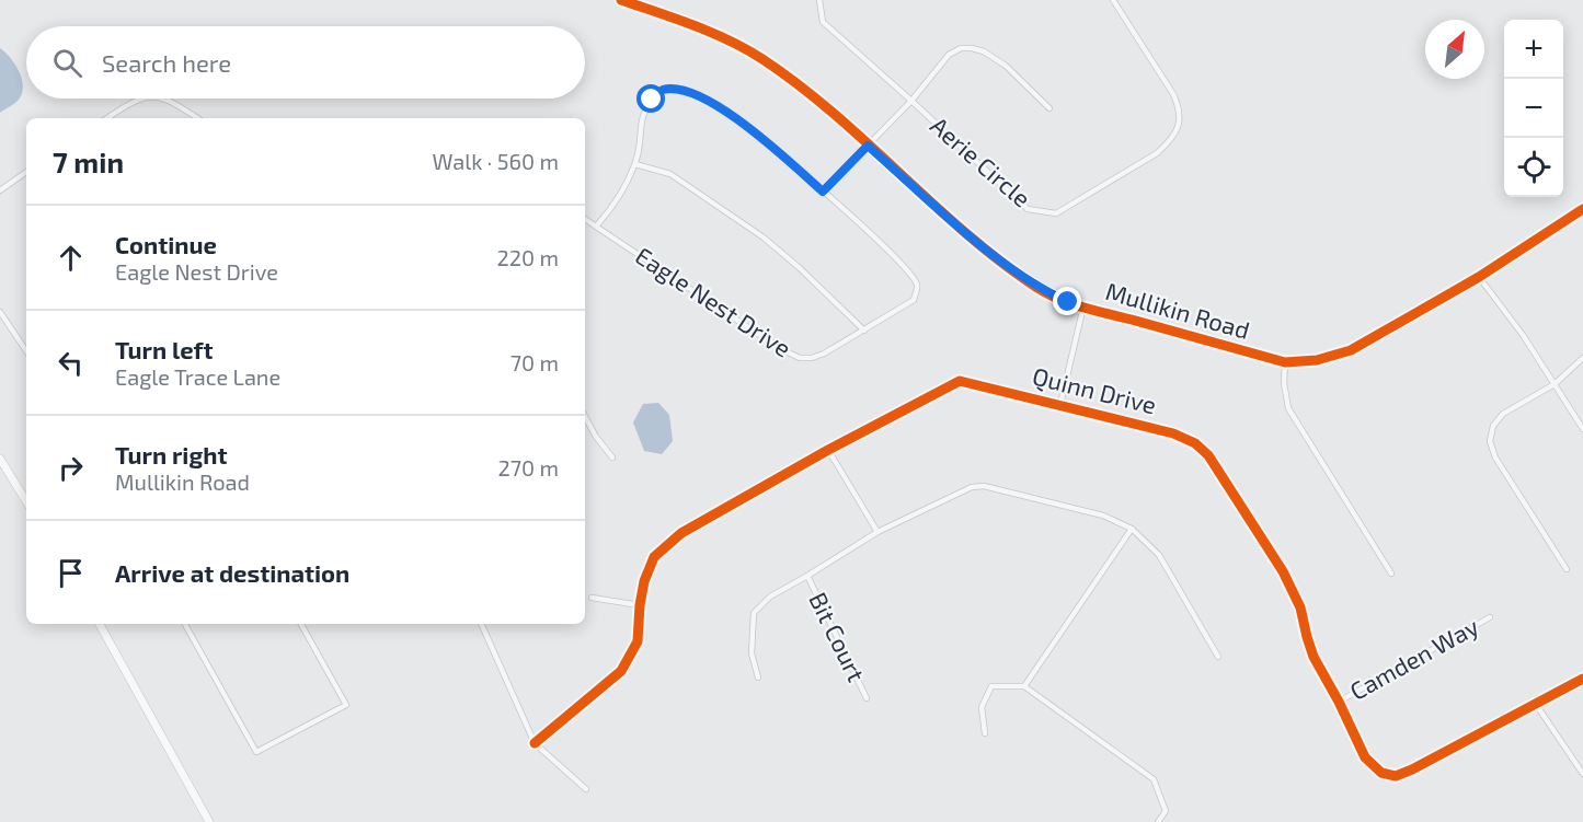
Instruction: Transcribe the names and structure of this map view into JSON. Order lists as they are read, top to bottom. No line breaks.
{"streets":{"street":["Aerie Circle","Eagle Nest Drive","Mullikin Road","Quinn Drive","Bit Court","Camden Way"]},"crossings":[["Quinn Drive","Camden Way"]],"north":"top right","page":{"map_buttons":["+","−"],"search":"Search here","heading":["7 min","Walk · 560 m"],"list":[["Continue","Eagle Nest Drive","220 m"],["Turn left","Eagle Trace Lane","70 m"],["Turn right","Mullikin Road","270 m"],"Arrive at destination"]}}
